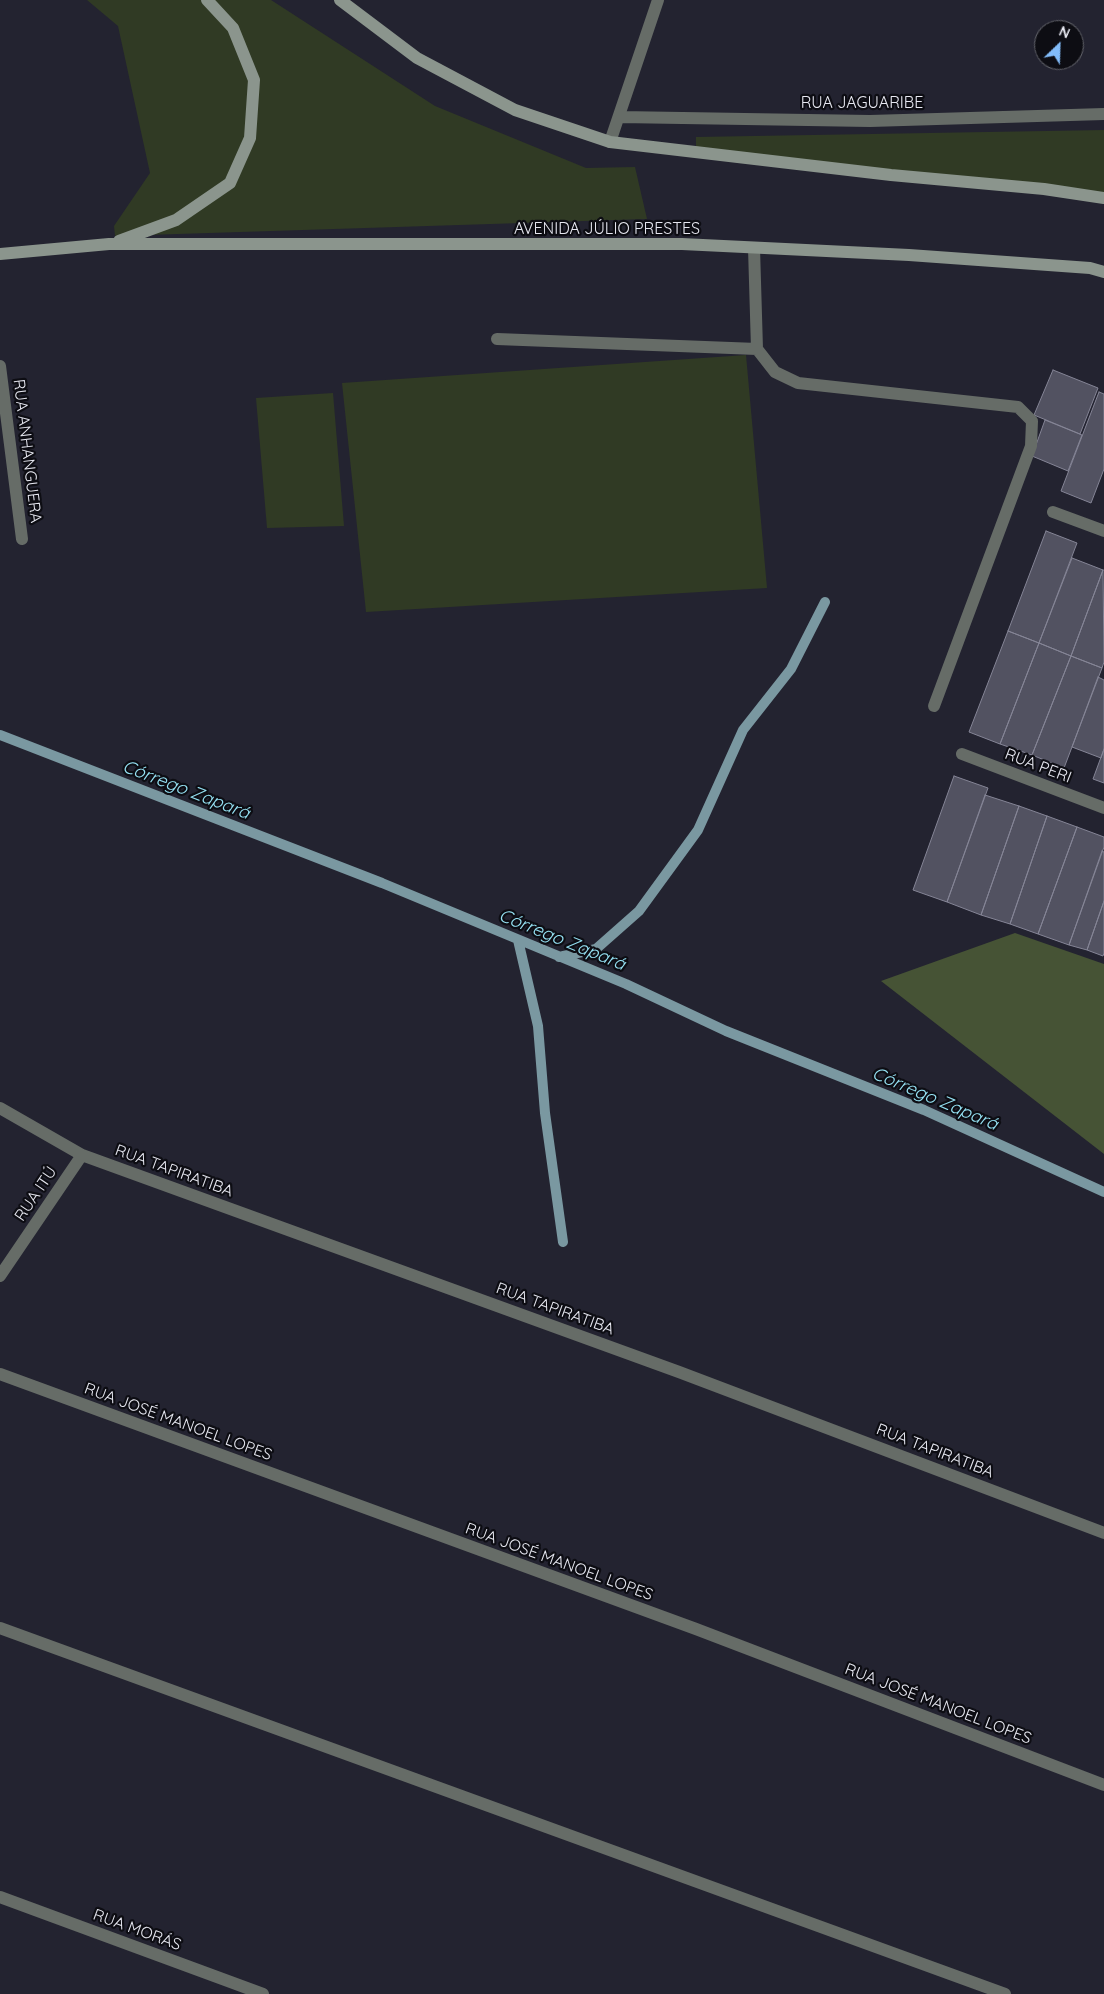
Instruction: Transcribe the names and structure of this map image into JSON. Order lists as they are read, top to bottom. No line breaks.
{"streets":{"main road":["AVENIDA JÚLIO PRESTES"],"street":["RUA JAGUARIBE","RUA ANHANGUERA","RUA PERI","RUA TAPIRATIBA","RUA ITÚ","RUA JOSÉ MANOEL LOPES","RUA MORÁS"]},"crossings":[["RUA TAPIRATIBA","RUA ITÚ"]],"water":["Córrego Zapará"],"north":"top right"}
